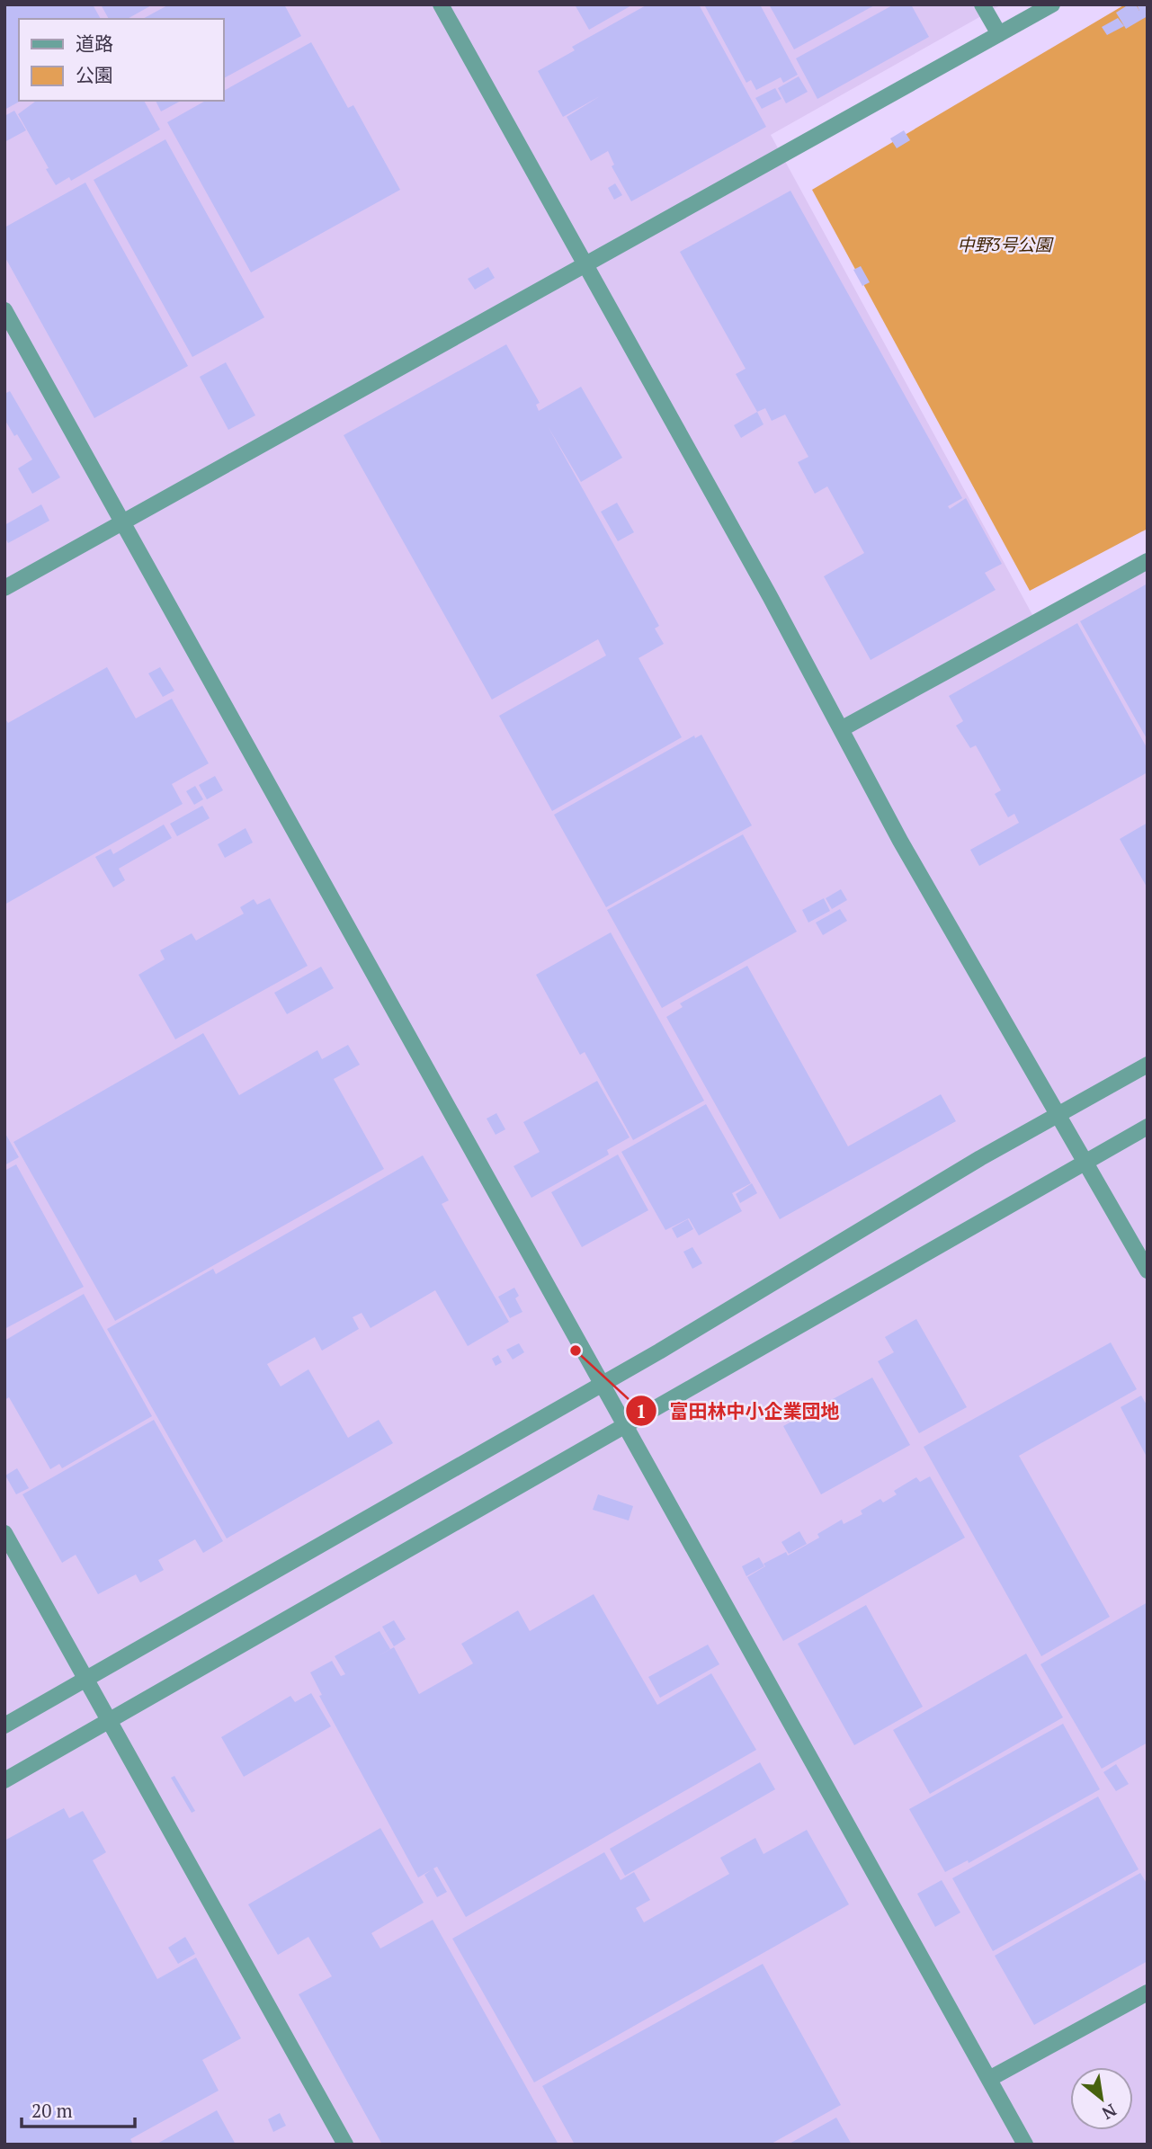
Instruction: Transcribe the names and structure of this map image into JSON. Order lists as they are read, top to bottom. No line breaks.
{"parks":["中野3号公園"],"places":["富田林中小企業団地"],"legend":["道路","公園"],"scale_bar":"20 m","north":"bottom right"}
